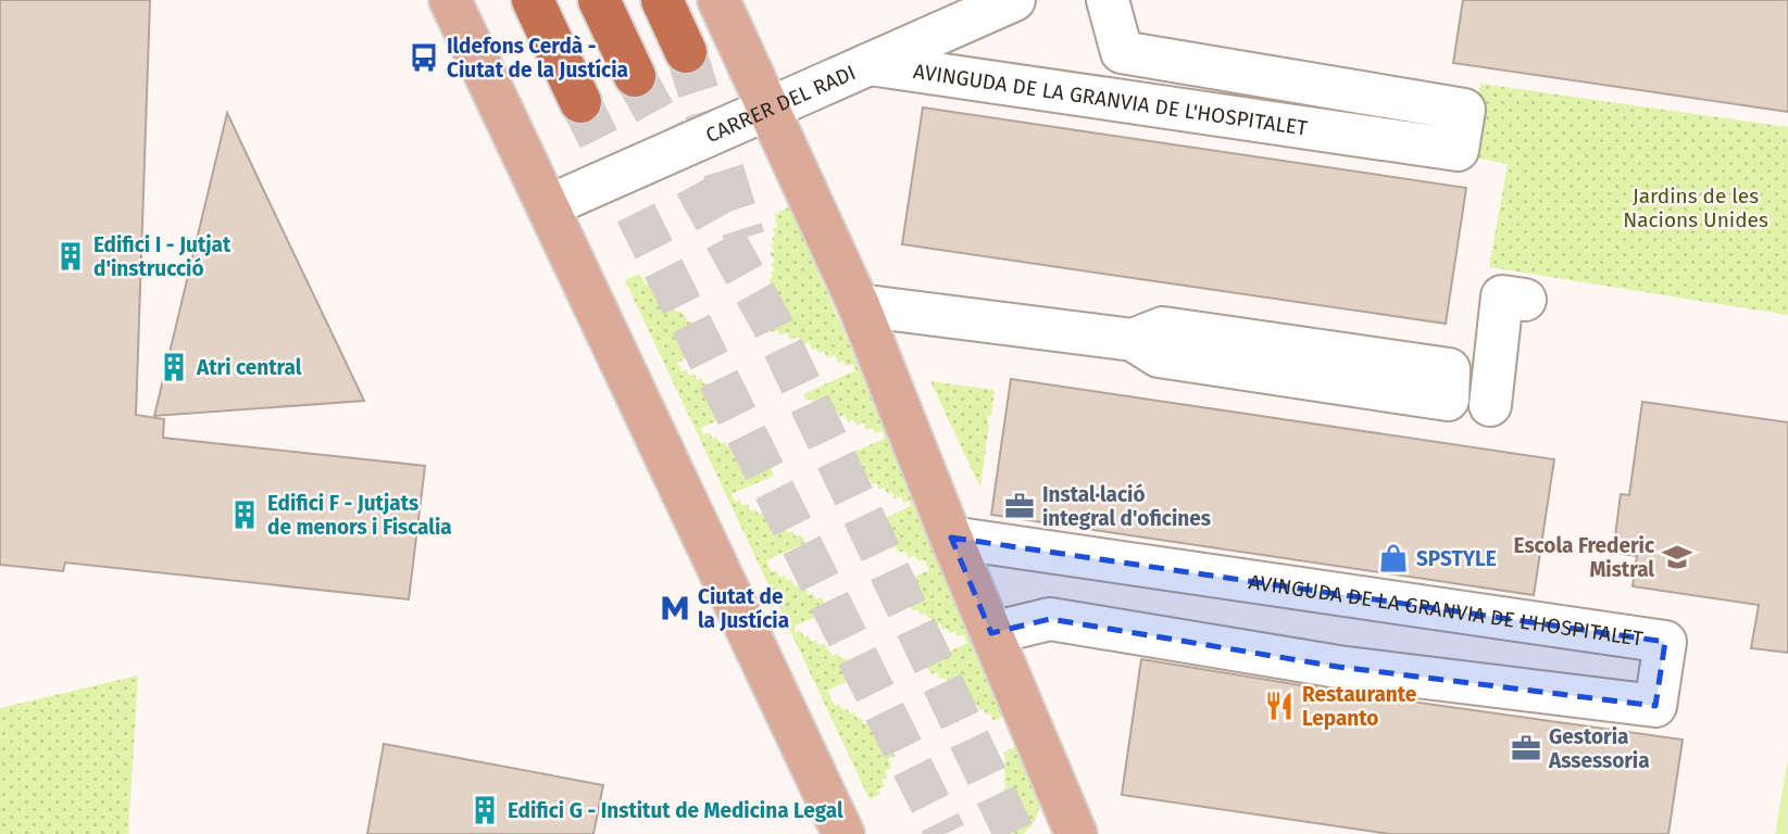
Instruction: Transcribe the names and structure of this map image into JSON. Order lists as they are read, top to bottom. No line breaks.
{"streets":{"street":["AVINGUDA DE LA GRANVIA DE L'HOSPITALET","CARRER DEL RADI"]},"crossings":[["AVINGUDA DE LA GRANVIA DE L'HOSPITALET","CARRER DEL RADI"]],"parks":["Jardins de les Nacions Unides"],"places":{"bus stop":["Ildefons Cerdà - Ciutat de la Justícia"],"building":["Edifici I - Jutjat d'instrucció","Atri central","Edifici F - Jutjats de menors i Fiscalia","Edifici G - Institut de Medicina Legal"],"office":["Instal·lació integral d'oficines","Gestoria Assessoria"],"school or university":["Escola Frederic Mistral"],"shop":["SPSTYLE"],"metro station":["Ciutat de la Justícia"],"restaurant":["Restaurante Lepanto"]}}
